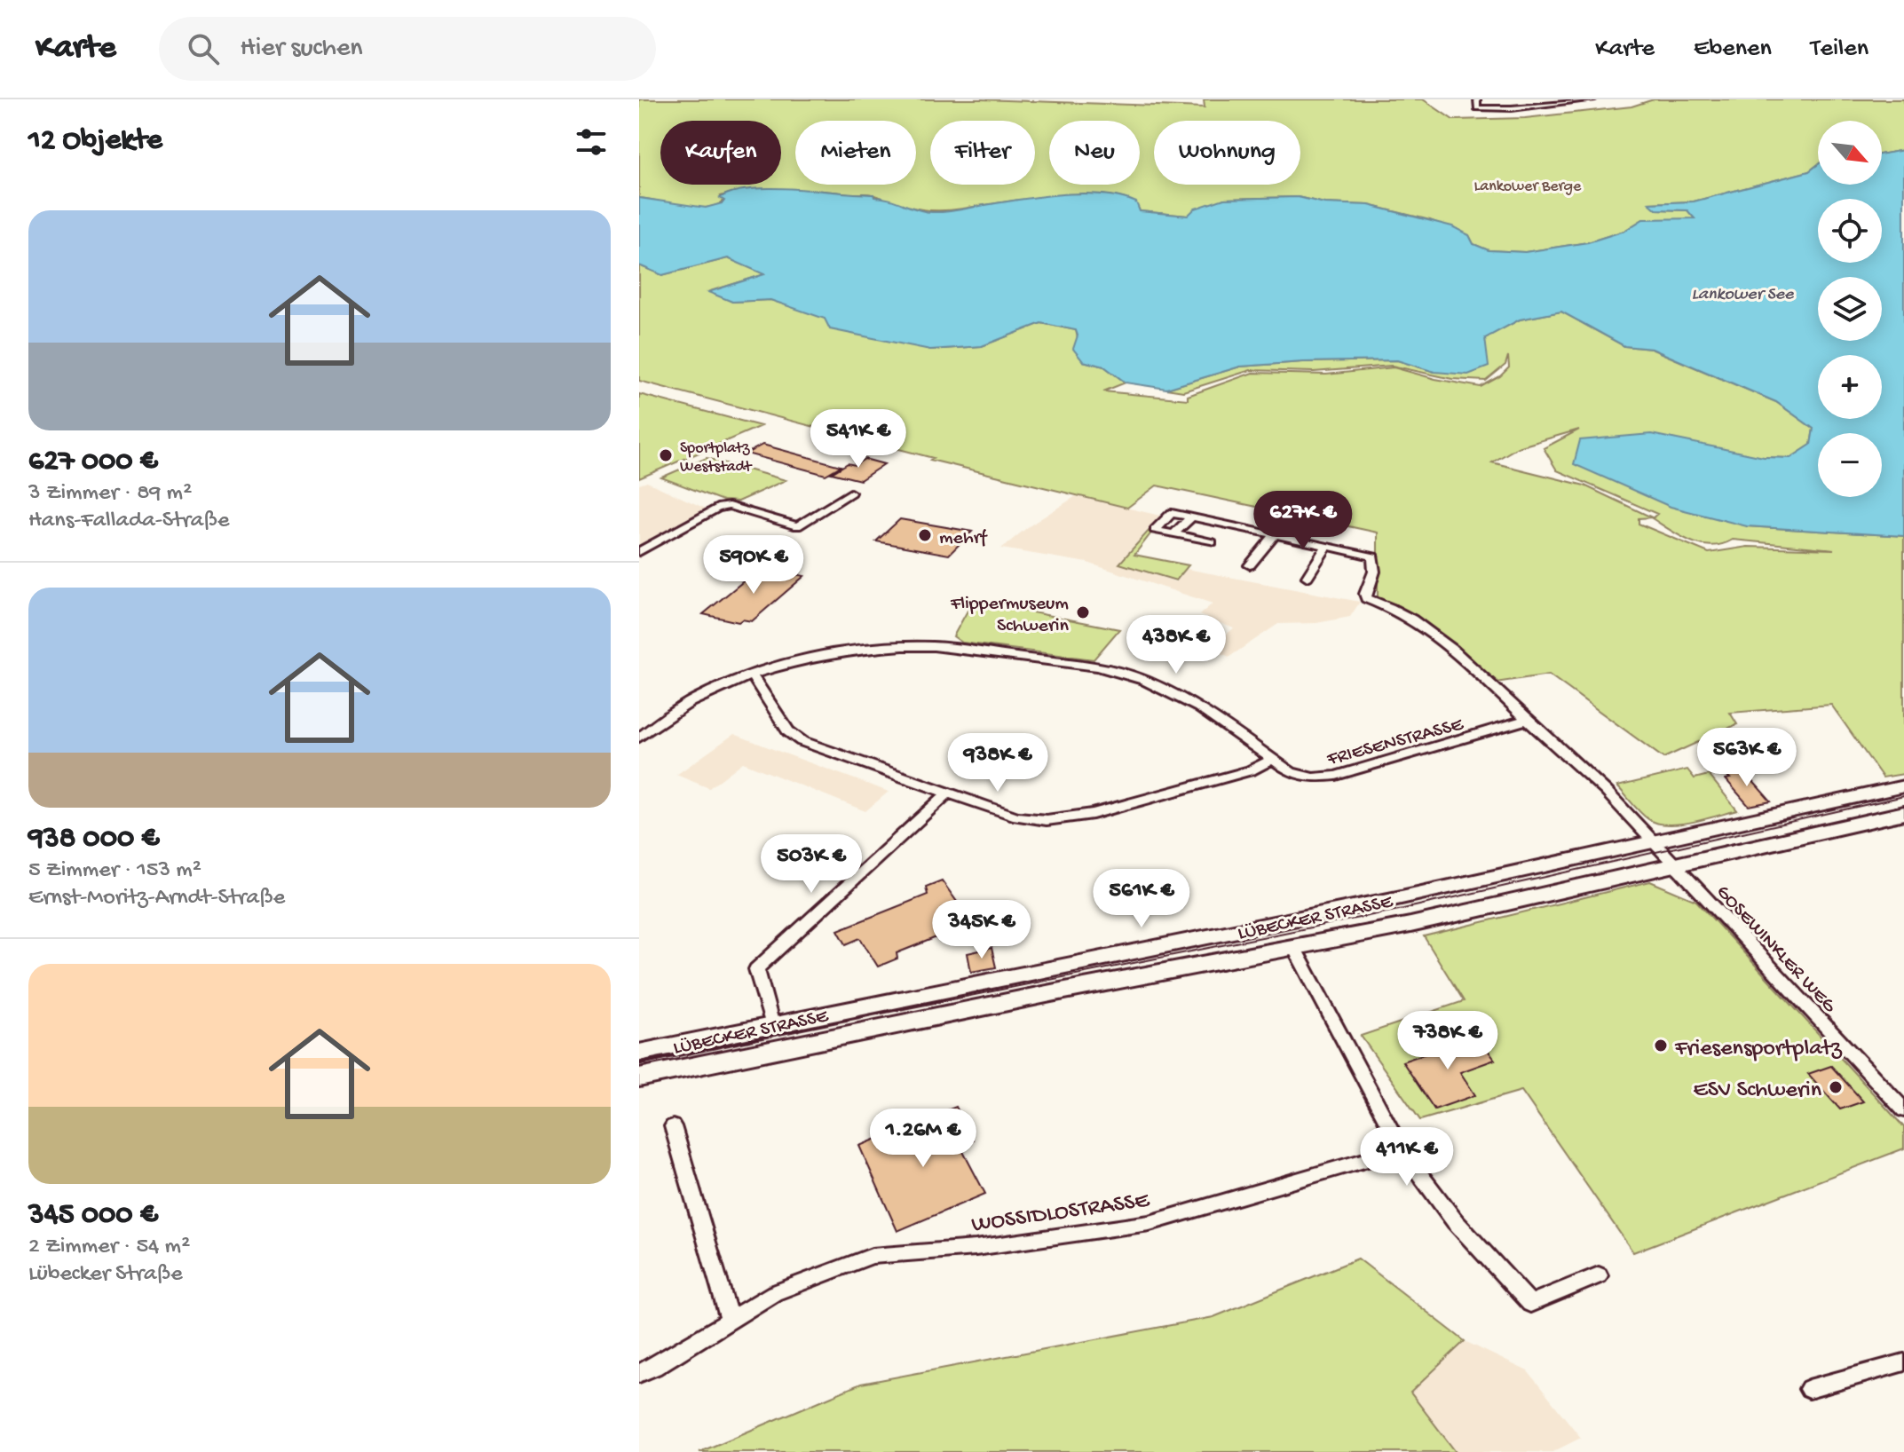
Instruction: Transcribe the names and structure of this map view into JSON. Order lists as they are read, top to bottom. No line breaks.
{"streets":{"street":["FRIESENSTRASSE","LÜBECKER STRASSE","GOSEWINKLER WEG","WOSSIDLOSTRASSE"]},"crossings":[["LÜBECKER STRASSE","GOSEWINKLER WEG"]],"water":["Lankower See"],"parks":["Lankower Berge"],"places":["Sportplatz Weststadt","mehrf","Flippermuseum Schwerin","Friesensportplatz","ESV Schwerin"],"north":"bottom right","page":{"header":"Karte","search":"Hier suchen","nav":["Karte","Ebenen","Teilen"],"heading":"12 Objekte","map_buttons":["+","−"],"chip":["Kaufen","Mieten","Filter","Neu","Wohnung"],"list":[{"name":"627 000 €","note":"3 Zimmer · 89 m² · Hans-Fallada-Straße"},{"name":"938 000 €","note":"5 Zimmer · 153 m² · Ernst-Moritz-Arndt-Straße"},{"name":"345 000 €","note":"2 Zimmer · 54 m² · Lübecker Straße"}],"price":["541K €","627K €","590K €","438K €","563K €","938K €","503K €","561K €","345K €","738K €","1.26M €","411K €"]}}
